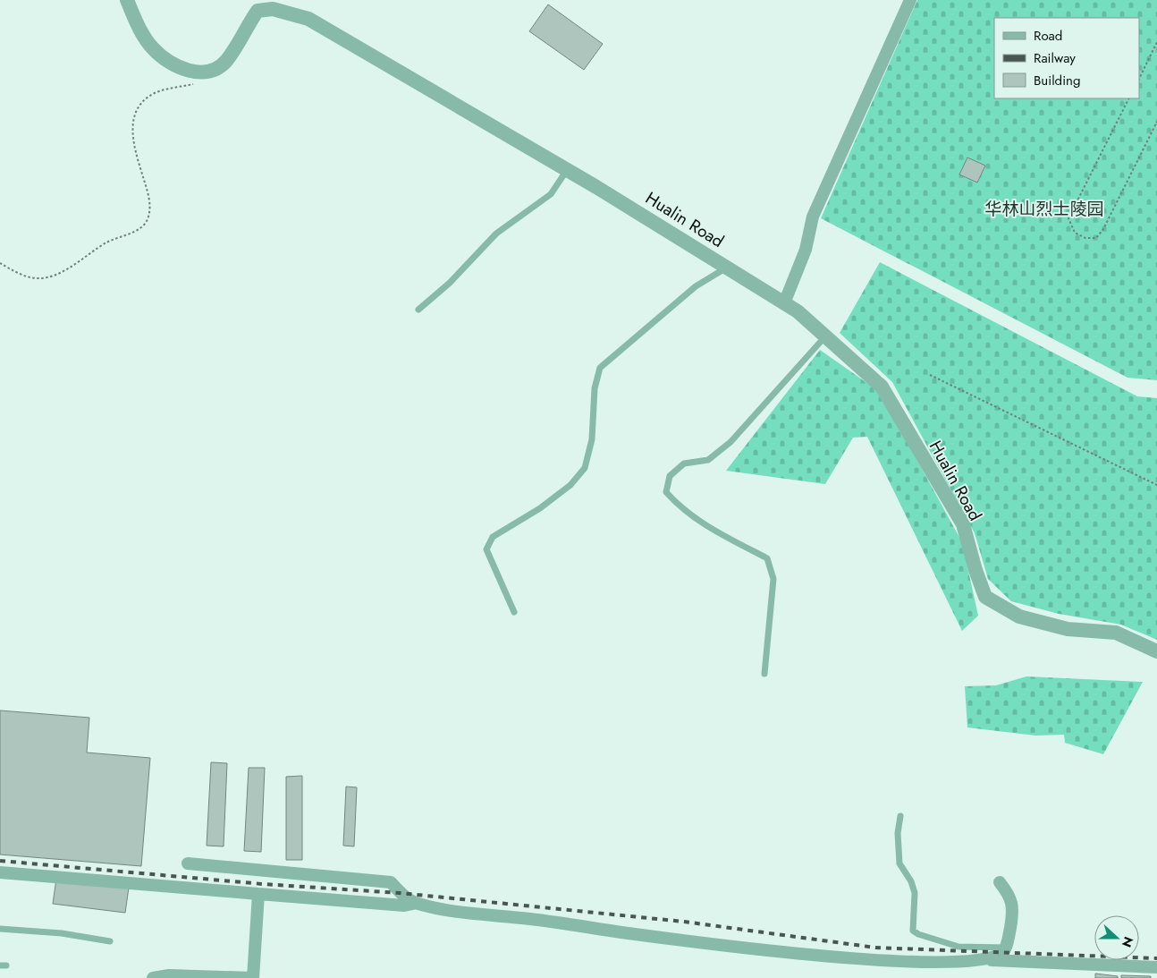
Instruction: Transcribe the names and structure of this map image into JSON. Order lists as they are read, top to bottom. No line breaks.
{"streets":{"street":["Hualin Road"]},"parks":["华林山烈士陵园"],"legend":["Road","Railway","Building"],"north":"right"}
